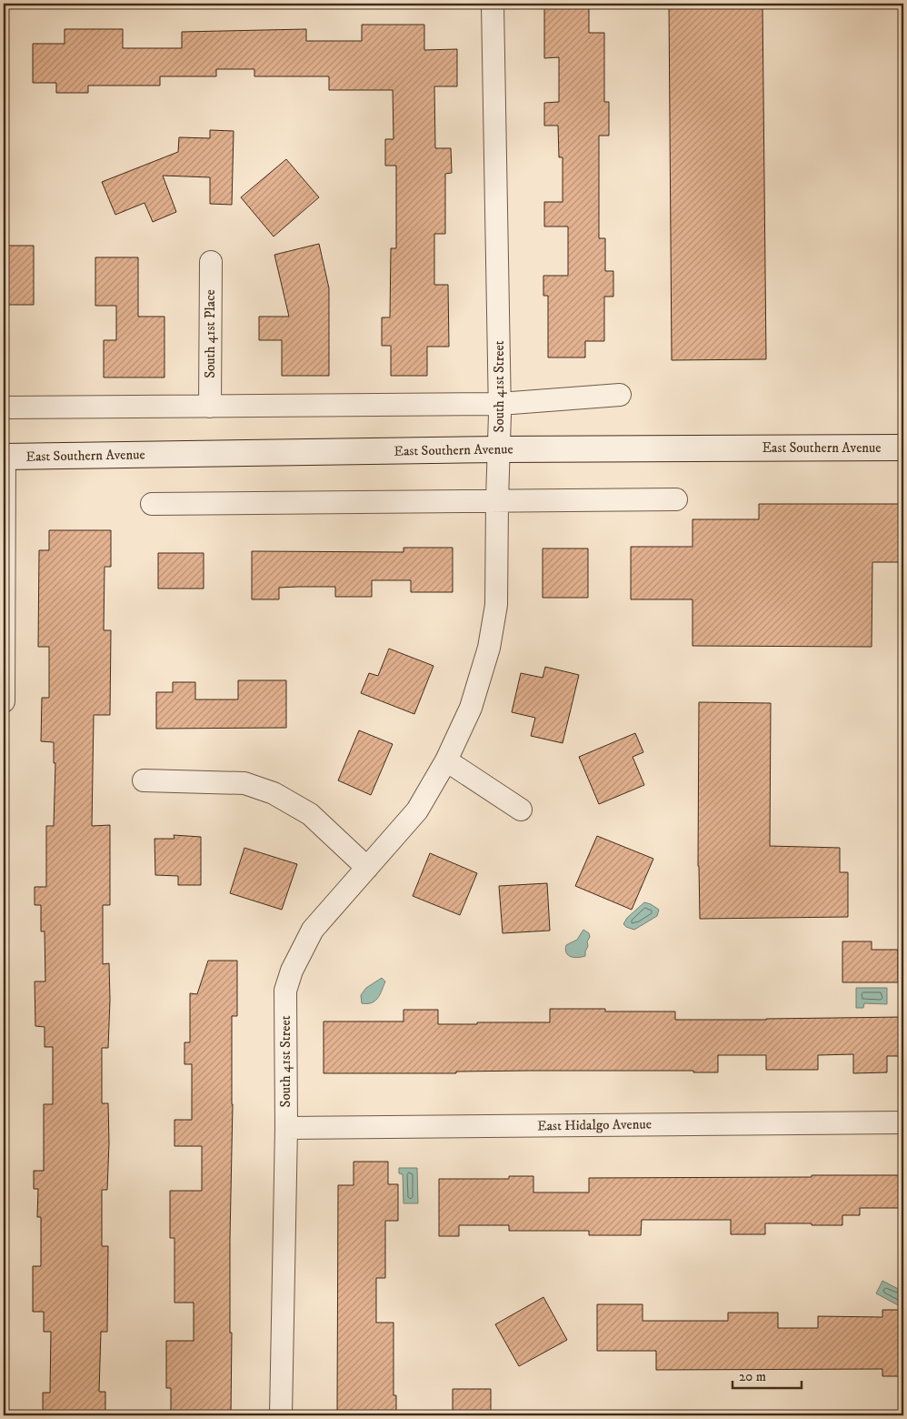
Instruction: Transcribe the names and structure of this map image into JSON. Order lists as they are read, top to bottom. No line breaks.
{"streets":{"main road":["East Southern Avenue"],"street":["South 41st Place","South 41st Street","East Hidalgo Avenue"]},"crossings":[["South 41st Street","East Southern Avenue"],["South 41st Street","East Hidalgo Avenue"]],"scale_bar":"20 m"}
